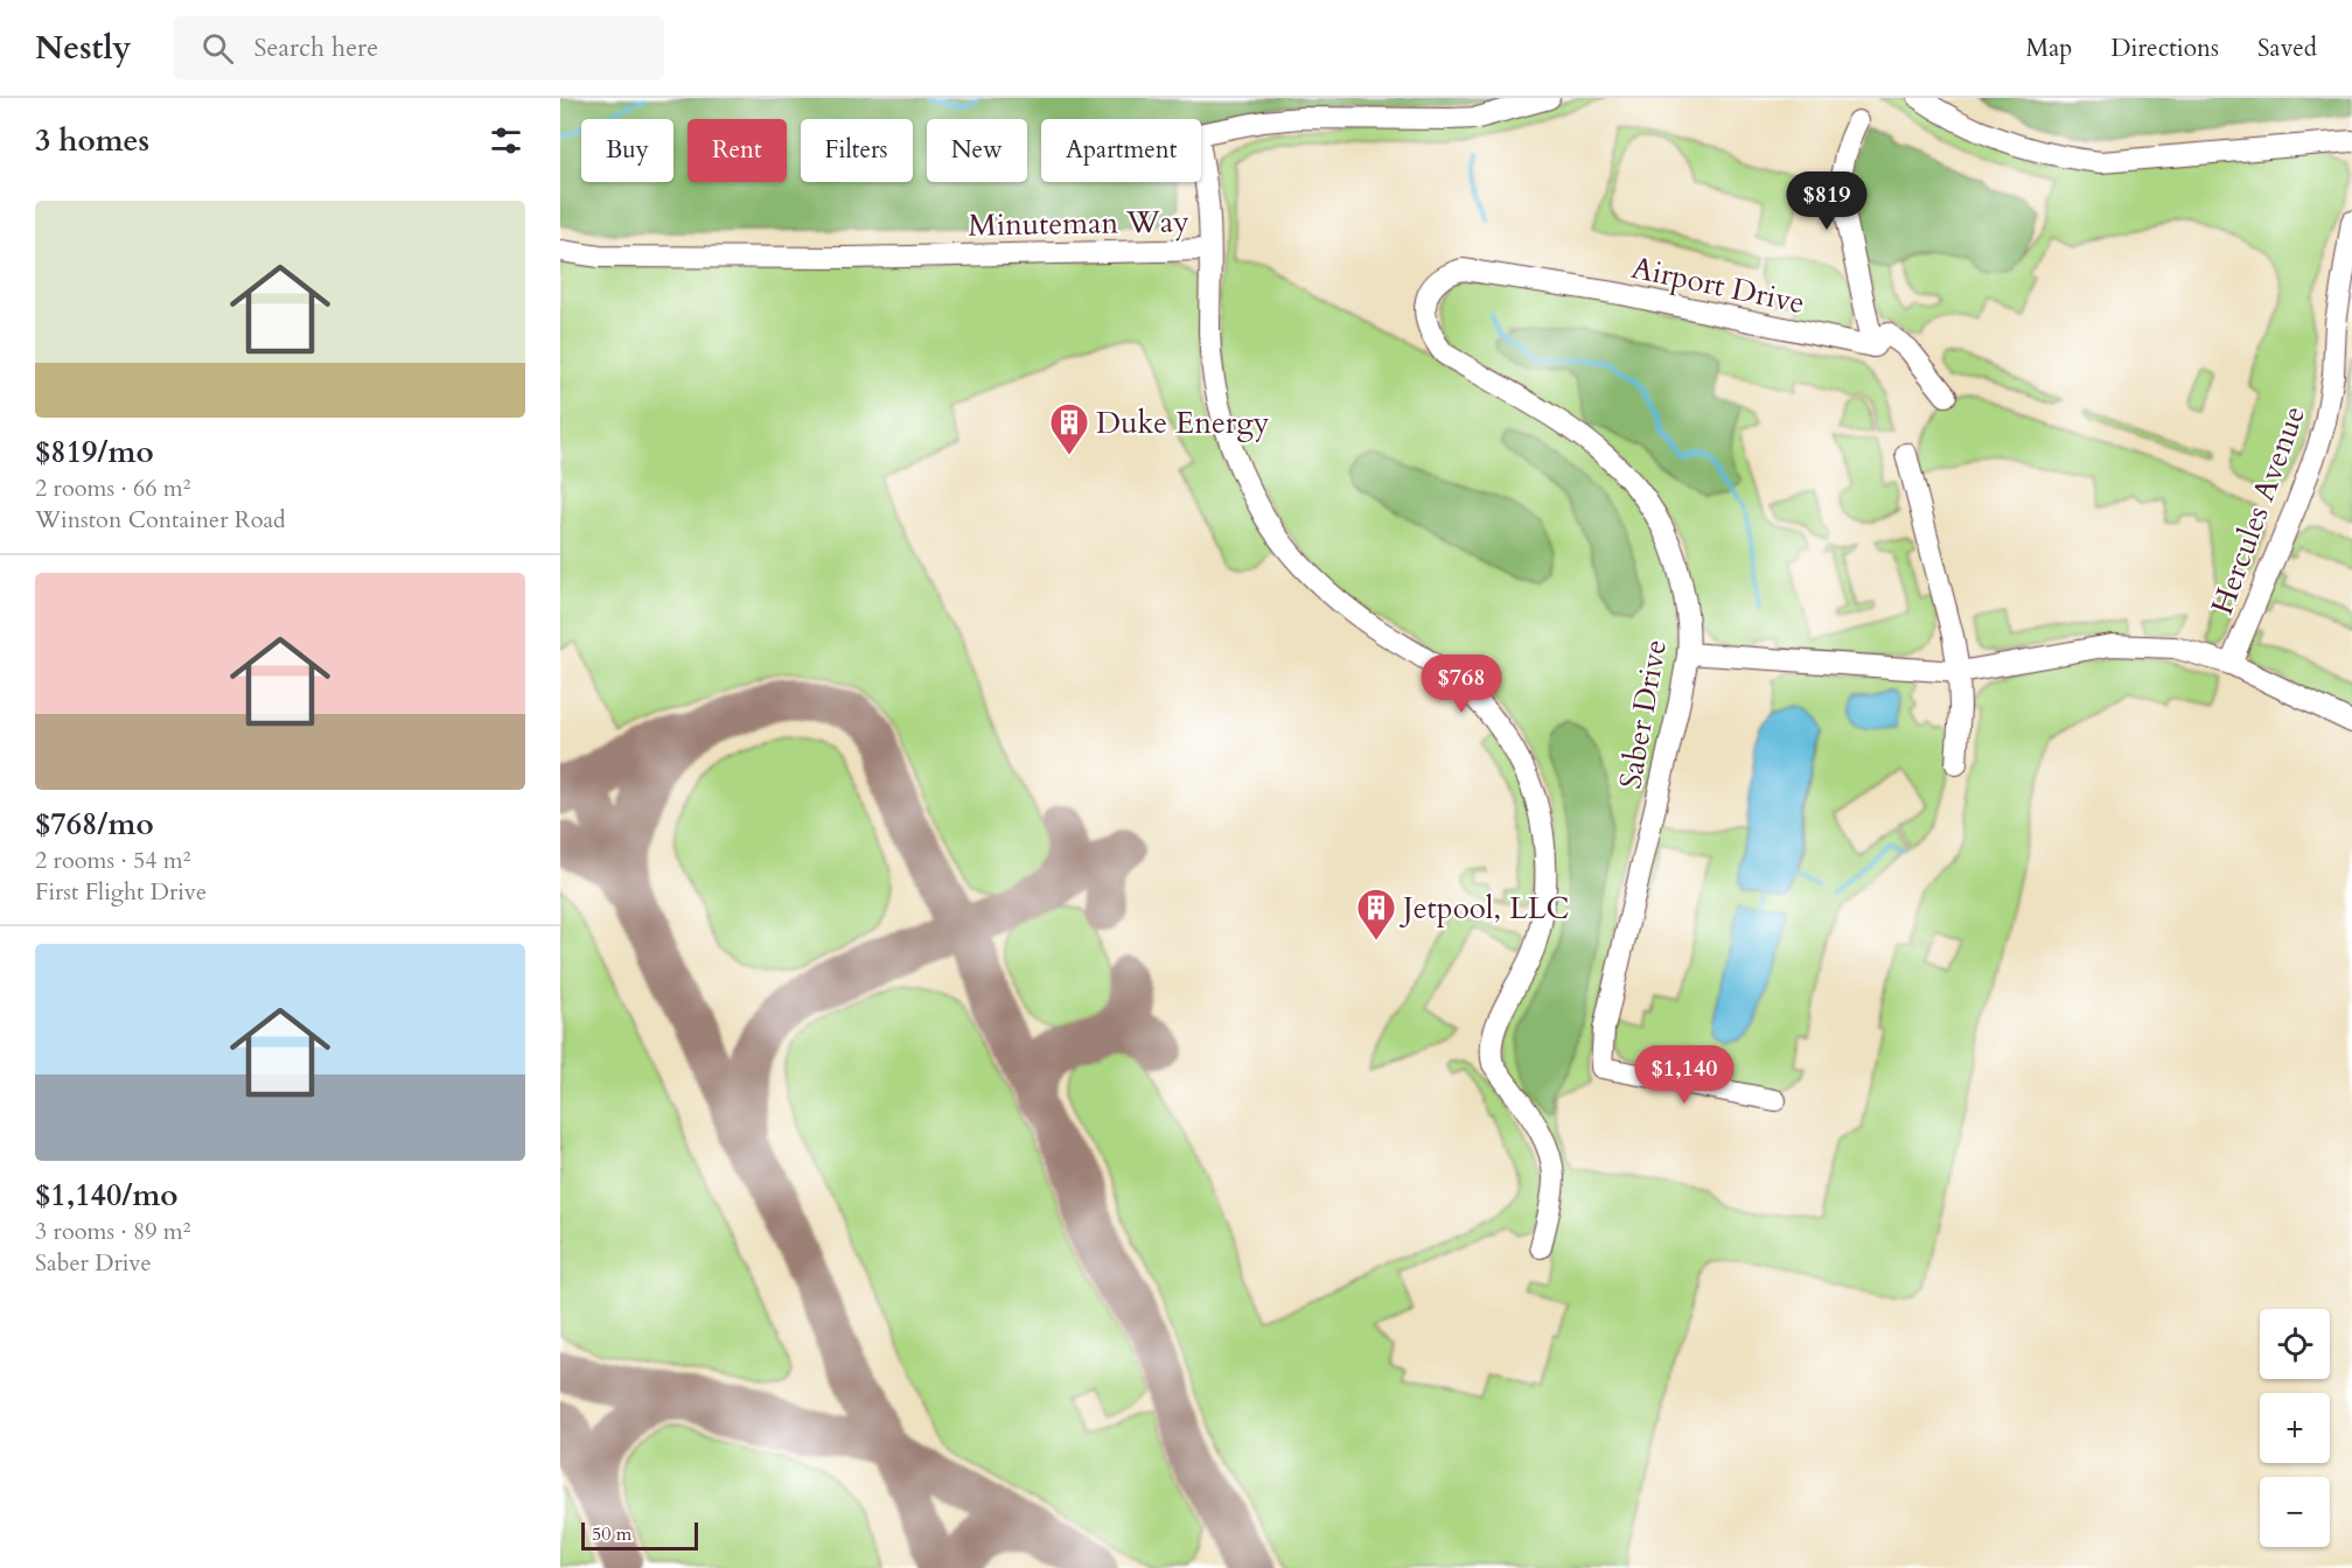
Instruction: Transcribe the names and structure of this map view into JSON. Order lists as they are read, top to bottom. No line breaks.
{"streets":{"street":["Minuteman Way","Airport Drive","Hercules Avenue","Saber Drive"]},"crossings":[["Airport Drive","Saber Drive"]],"places":{"building":["Duke Energy","Jetpool, LLC"]},"scale_bar":"50 m","page":{"header":"Nestly","search":"Search here","nav":["Map","Directions","Saved"],"heading":"3 homes","chip":["Buy","Rent","Filters","New","Apartment"],"price":["$819","$768","$1,140"],"list":[{"name":"$819/mo","note":"2 rooms · 66 m² · Winston Container Road"},{"name":"$768/mo","note":"2 rooms · 54 m² · First Flight Drive"},{"name":"$1,140/mo","note":"3 rooms · 89 m² · Saber Drive"}],"map_buttons":["+","−"],"scale":"50 m"}}
